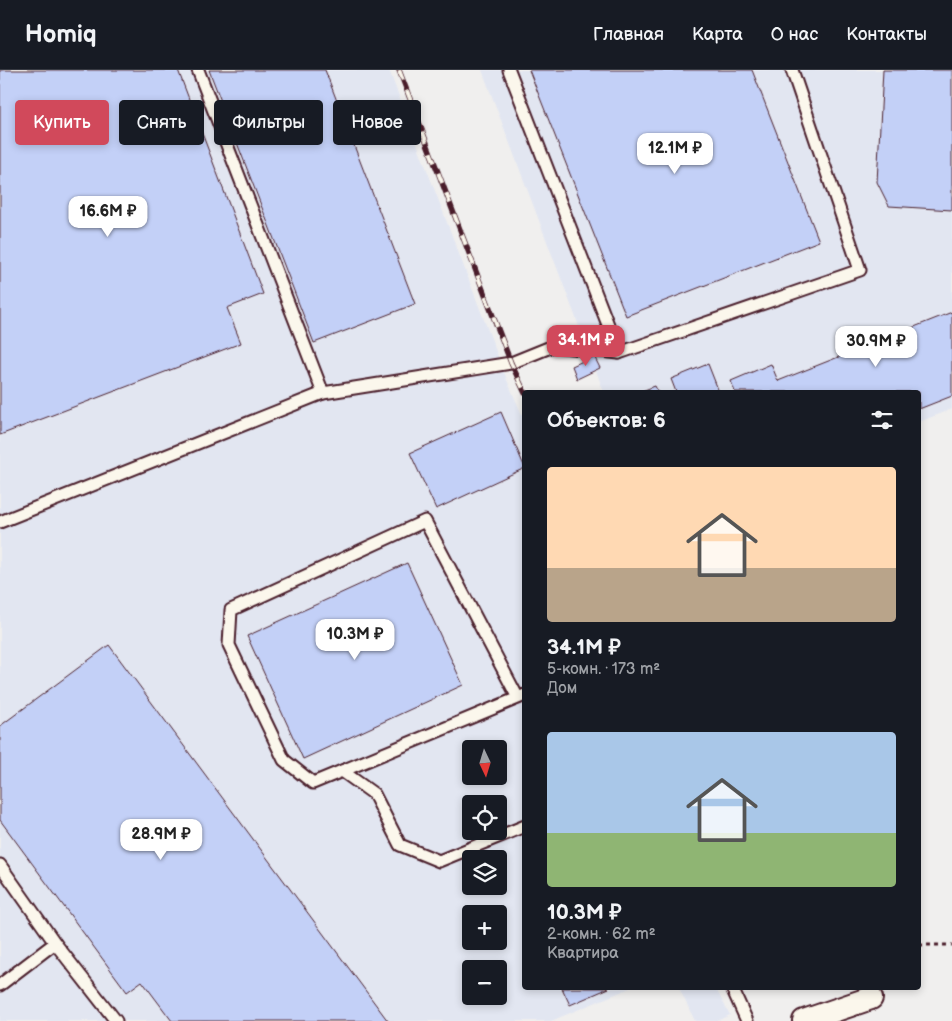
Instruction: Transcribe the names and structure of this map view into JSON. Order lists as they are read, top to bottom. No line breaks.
{"north":"bottom","page":{"header":"Homiq","nav":["Главная","Карта","О нас","Контакты"],"chip":["Купить","Снять","Фильтры","Новое"],"price":["12.1M ₽","16.6M ₽","34.1M ₽","30.9M ₽","10.3M ₽","28.9M ₽"],"heading":"Объектов: 6","list":[{"name":"34.1M ₽","note":"5-комн. · 173 m² · Дом"},{"name":"10.3M ₽","note":"2-комн. · 62 m² · Квартира"}],"map_buttons":["+","−"]}}
